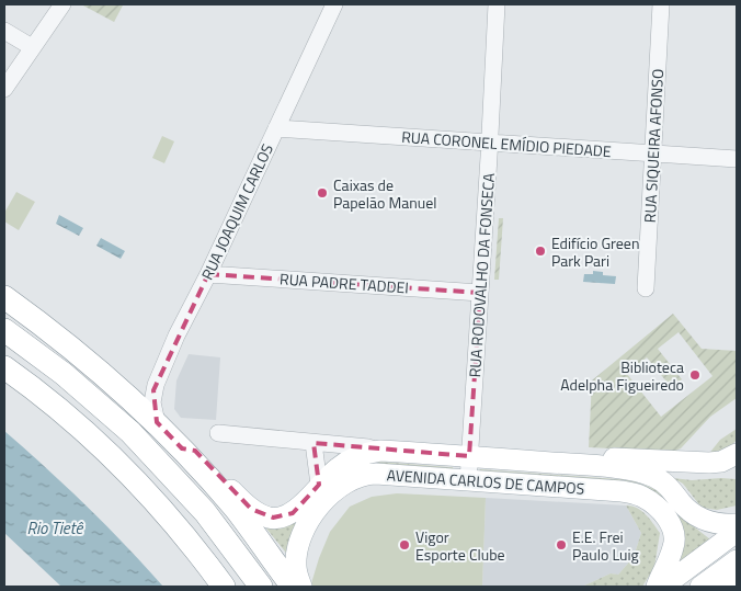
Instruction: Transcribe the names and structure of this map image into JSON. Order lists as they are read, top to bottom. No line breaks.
{"streets":{"main road":["AVENIDA CARLOS DE CAMPOS"],"street":["RUA CORONEL EMÍDIO PIEDADE","RUA SIQUEIRA AFONSO","RUA JOAQUIM CARLOS","RUA RODOVALHO DA FONSECA","RUA PADRE TADDEI"]},"crossings":[["RUA CORONEL EMÍDIO PIEDADE","RUA SIQUEIRA AFONSO"],["RUA CORONEL EMÍDIO PIEDADE","RUA JOAQUIM CARLOS"],["RUA CORONEL EMÍDIO PIEDADE","RUA RODOVALHO DA FONSECA"],["RUA JOAQUIM CARLOS","RUA PADRE TADDEI"],["RUA RODOVALHO DA FONSECA","RUA PADRE TADDEI"],["RUA RODOVALHO DA FONSECA","AVENIDA CARLOS DE CAMPOS"]],"water":["Rio Tietê"],"places":["Caixas de Papelão Manuel","Edifício Green Park Pari","Biblioteca Adelpha Figueiredo","Vigor Esporte Clube","E.E. Frei Paulo Luig"]}
